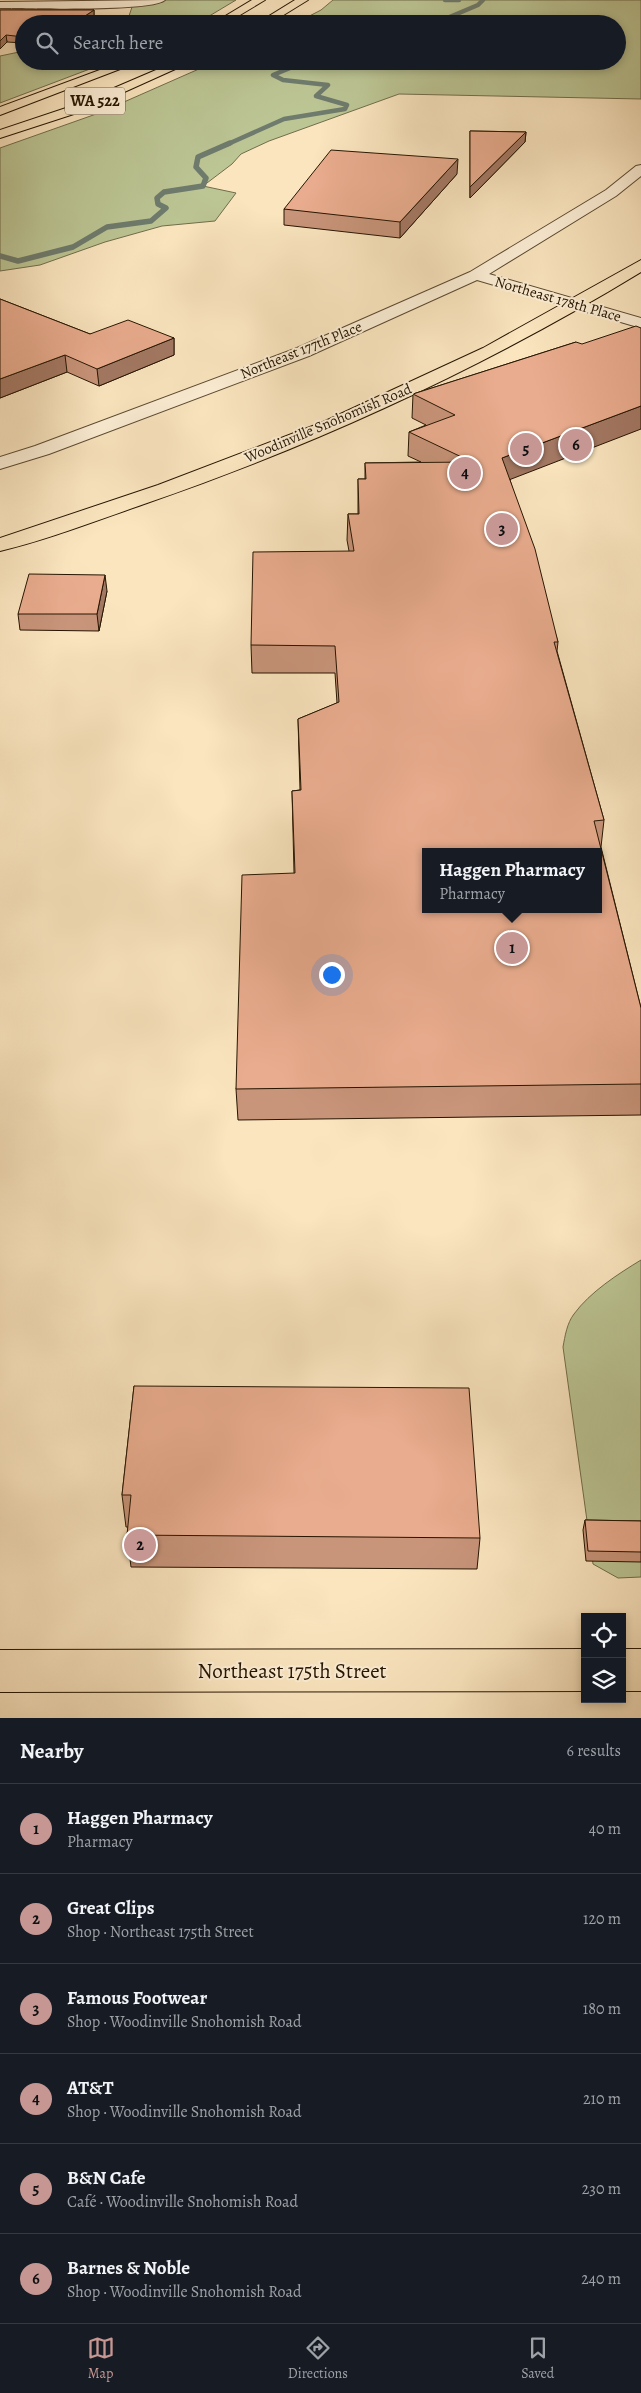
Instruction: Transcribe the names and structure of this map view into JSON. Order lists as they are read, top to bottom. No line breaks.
{"streets":{"main road":["WA 522","Woodinville Snohomish Road","Northeast 175th Street"],"street":["Northeast 178th Place","Northeast 177th Place"]},"crossings":[["Northeast 178th Place","Northeast 177th Place"],["Northeast 178th Place","Woodinville Snohomish Road"]],"page":{"search":"Search here","pins":["6","5","4","3","1","2"],"popup":["Haggen Pharmacy","Pharmacy"],"heading":["Nearby","6 results"],"list":[{"mark":"1","name":"Haggen Pharmacy","note":"Pharmacy","value":"40 m"},{"mark":"2","name":"Great Clips","note":"Shop · Northeast 175th Street","value":"120 m"},{"mark":"3","name":"Famous Footwear","note":"Shop · Woodinville Snohomish Road","value":"180 m"},{"mark":"4","name":"AT&T","note":"Shop · Woodinville Snohomish Road","value":"210 m"},{"mark":"5","name":"B&N Cafe","note":"Café · Woodinville Snohomish Road","value":"230 m"},{"mark":"6","name":"Barnes & Noble","note":"Shop · Woodinville Snohomish Road","value":"240 m"}],"nav":["Map","Directions","Saved"]}}
